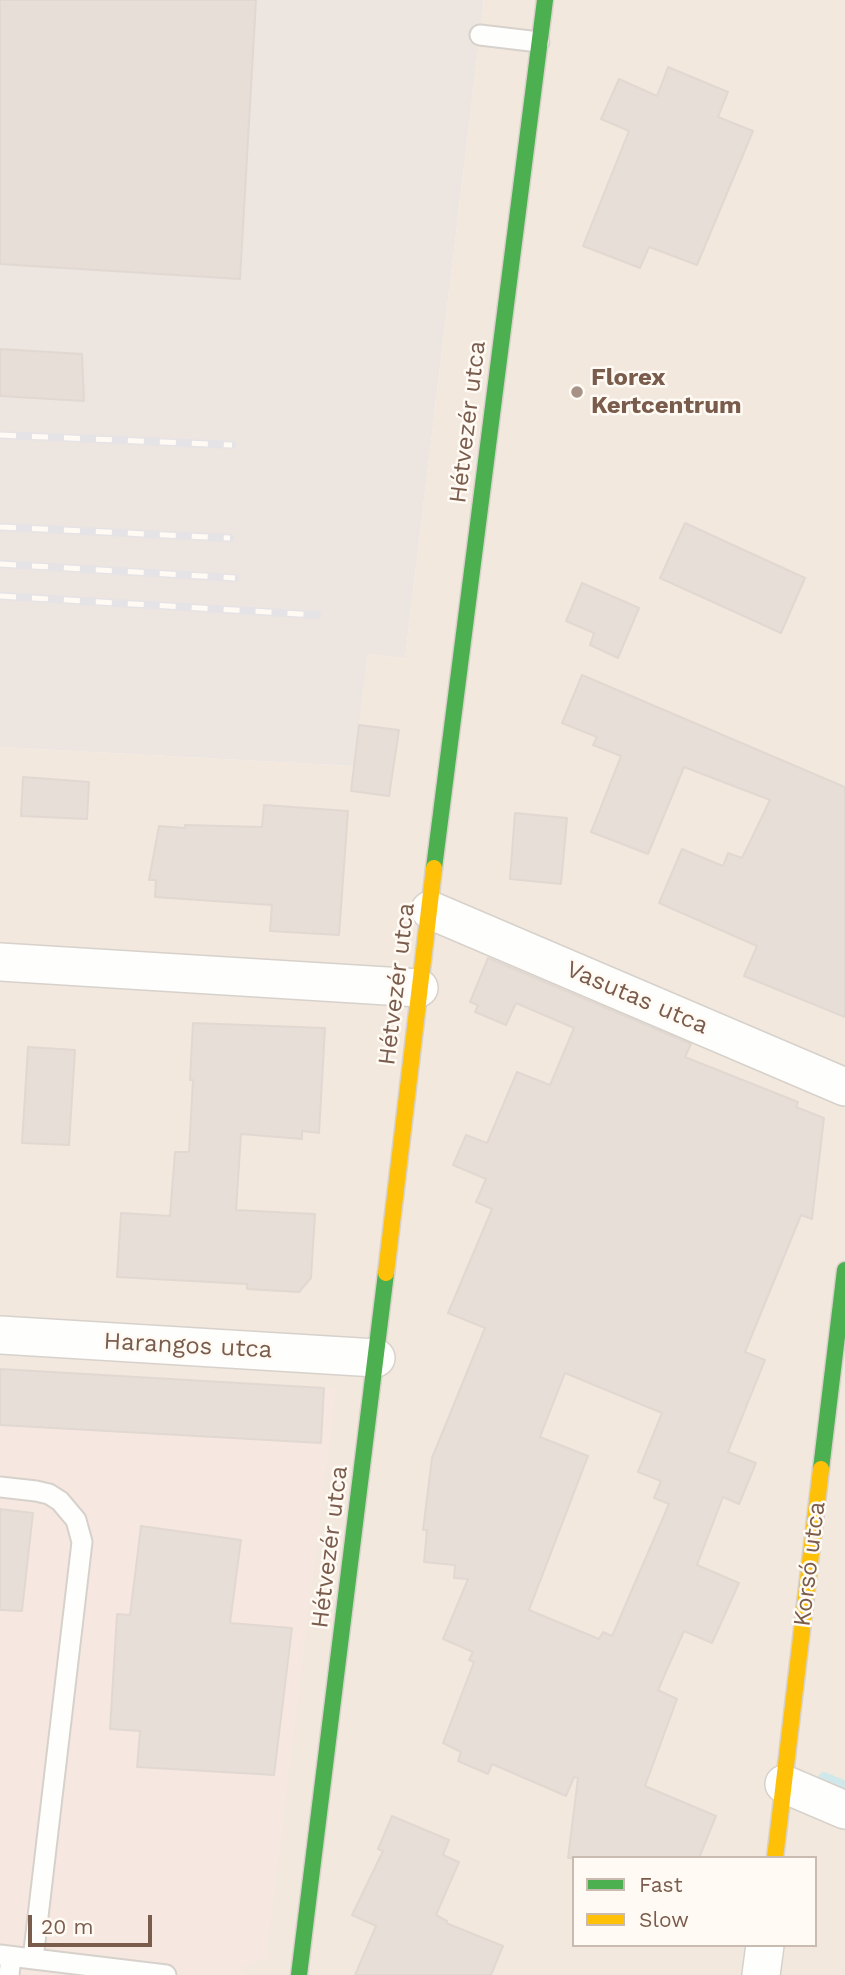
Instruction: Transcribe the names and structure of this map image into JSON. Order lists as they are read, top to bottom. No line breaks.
{"streets":{"street":["Hétvezér utca","Vasutas utca","Harangos utca","Korsó utca"]},"crossings":[["Hétvezér utca","Vasutas utca"],["Hétvezér utca","Harangos utca"]],"places":["Florex Kertcentrum"],"legend":["Fast","Slow"],"scale_bar":"20 m"}
